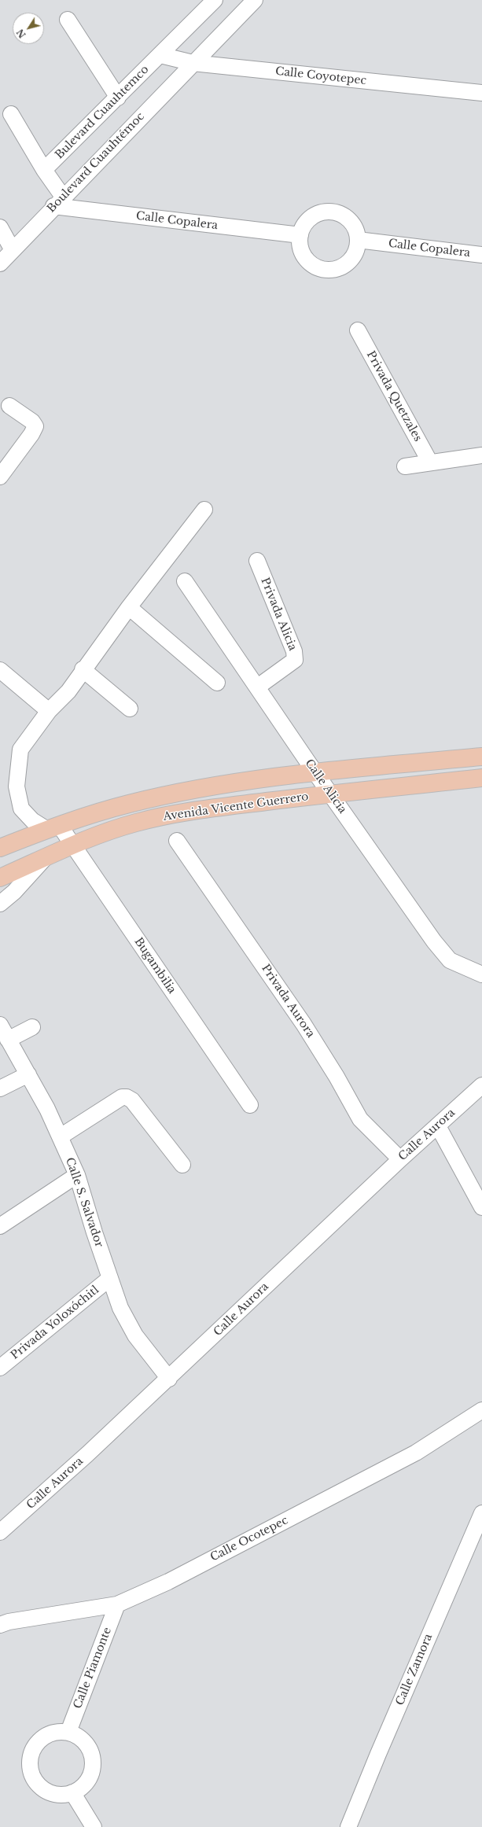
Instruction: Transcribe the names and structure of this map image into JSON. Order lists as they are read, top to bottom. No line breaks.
{"streets":{"main road":["Avenida Vicente Guerrero"],"street":["Calle Coyotepec","Bulevard Cuauhtemco","Boulevard Cuauhtémoc","Calle Copalera","Privada Quetzales","Privada Alicia","Calle Alicia","Bugambilia","Privada Aurora","Calle Aurora","Calle S. Salvador","Privada Yoloxóchitl","Calle Ocotepec","Calle Piamonte","Calle Zamora"]},"crossings":[["Calle Coyotepec","Bulevard Cuauhtemco"],["Calle Coyotepec","Boulevard Cuauhtémoc"],["Boulevard Cuauhtémoc","Calle Copalera"],["Privada Alicia","Calle Alicia"],["Calle Alicia","Avenida Vicente Guerrero"],["Avenida Vicente Guerrero","Bugambilia"],["Privada Aurora","Calle Aurora"],["Calle Aurora","Calle S. Salvador"],["Calle S. Salvador","Privada Yoloxóchitl"],["Calle Ocotepec","Calle Piamonte"]],"north":"bottom left"}
